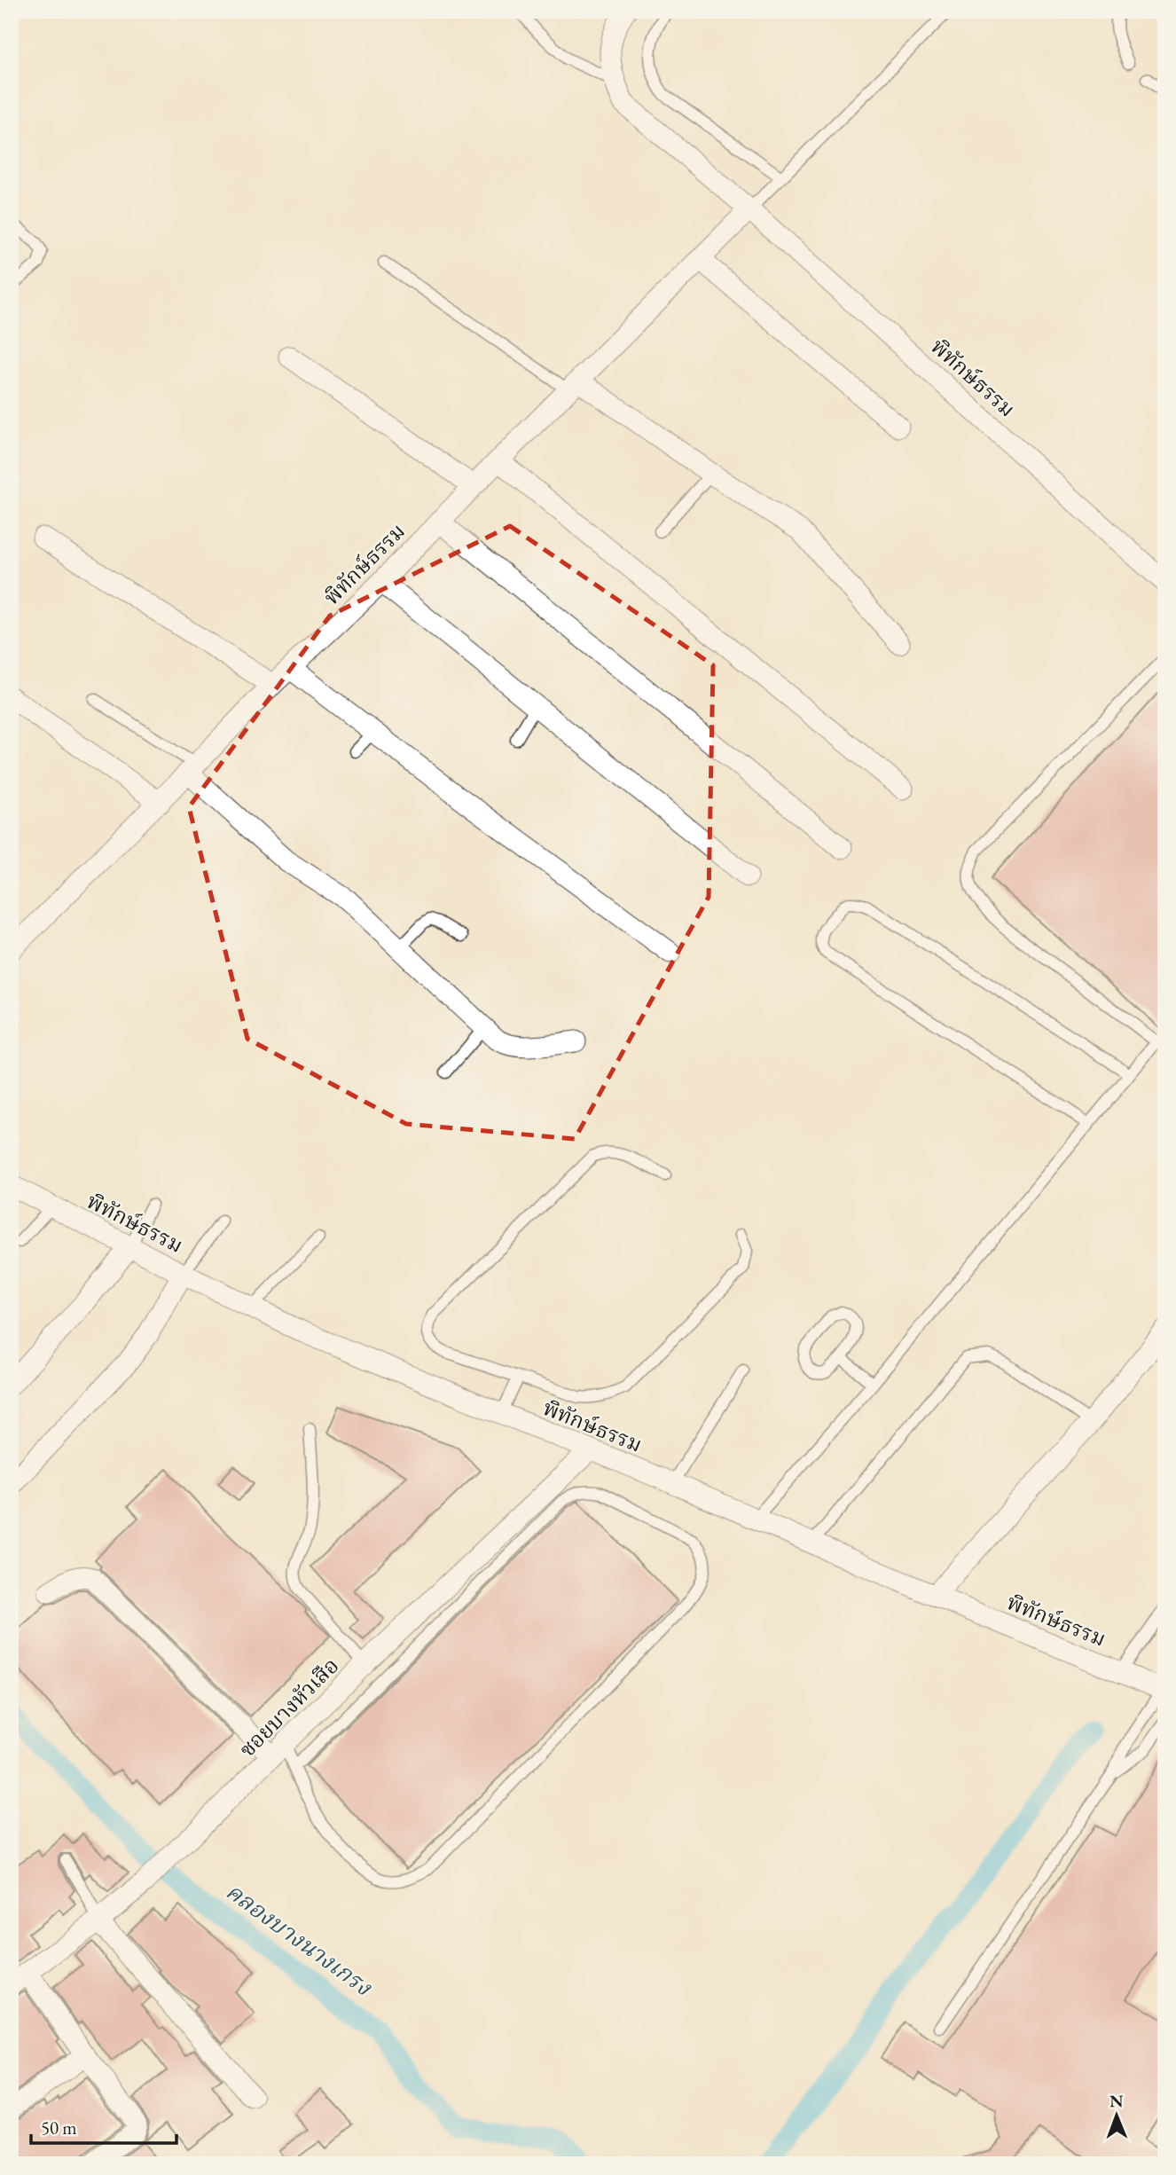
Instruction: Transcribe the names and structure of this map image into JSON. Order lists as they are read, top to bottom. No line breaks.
{"streets":{"street":["พิทักษ์ธรรม","ซอยบางหัวเสือ"]},"crossings":[["พิทักษ์ธรรม","ซอยบางหัวเสือ"]],"water":["คลองบางนางเกรง"],"scale_bar":"50 m","north":"top"}
